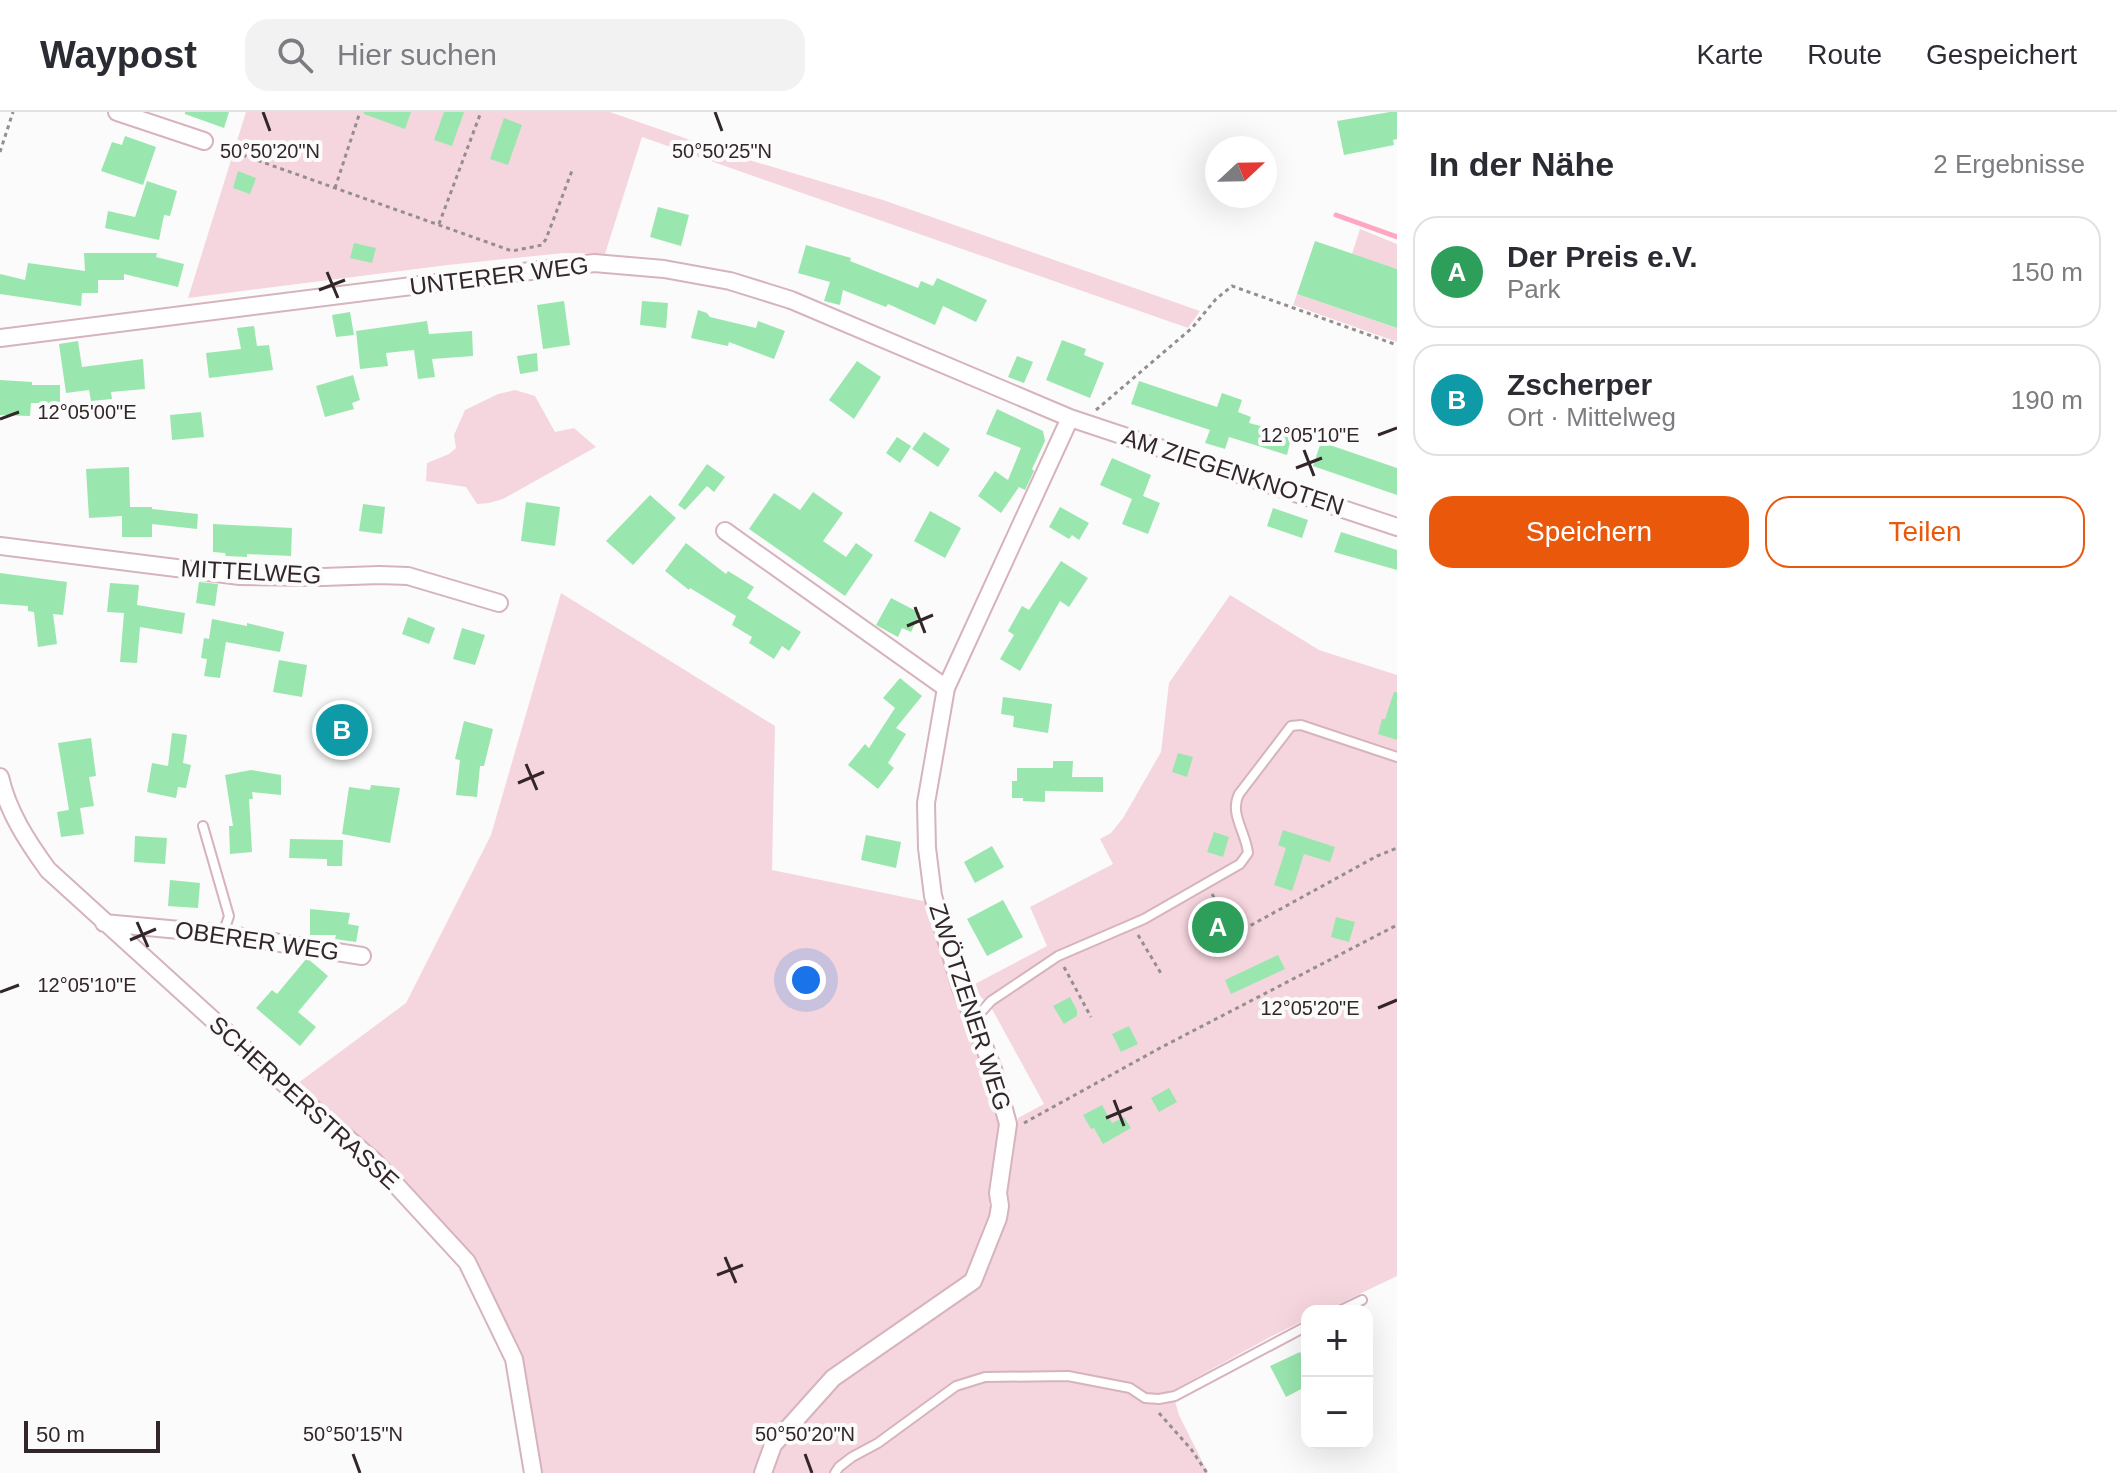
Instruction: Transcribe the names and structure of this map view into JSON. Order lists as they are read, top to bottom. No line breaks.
{"streets":{"street":["UNTERER WEG","AM ZIEGENKNOTEN","MITTELWEG","OBERER WEG","ZWÖTZENER WEG","SCHERPERSTRASSE"]},"crossings":[["UNTERER WEG","AM ZIEGENKNOTEN"],["UNTERER WEG","ZWÖTZENER WEG"],["AM ZIEGENKNOTEN","ZWÖTZENER WEG"],["OBERER WEG","SCHERPERSTRASSE"]],"scale_bar":"50 m","north":"right","page":{"header":"Waypost","search":"Hier suchen","nav":["Karte","Route","Gespeichert"],"heading":["In der Nähe","2 Ergebnisse"],"list":[{"mark":"A","name":"Der Preis e.V.","note":"Park","value":"150 m"},{"mark":"B","name":"Zscherper","note":"Ort · Mittelweg","value":"190 m"}],"buttons":["Speichern","Teilen"],"pins":["B","A"],"map_buttons":["+","−"],"scale":"50 m"},"coordinates":["50°50'20\"N","50°50'25\"N","12°05'00\"E","12°05'10\"E","12°05'20\"E","50°50'15\"N"]}
